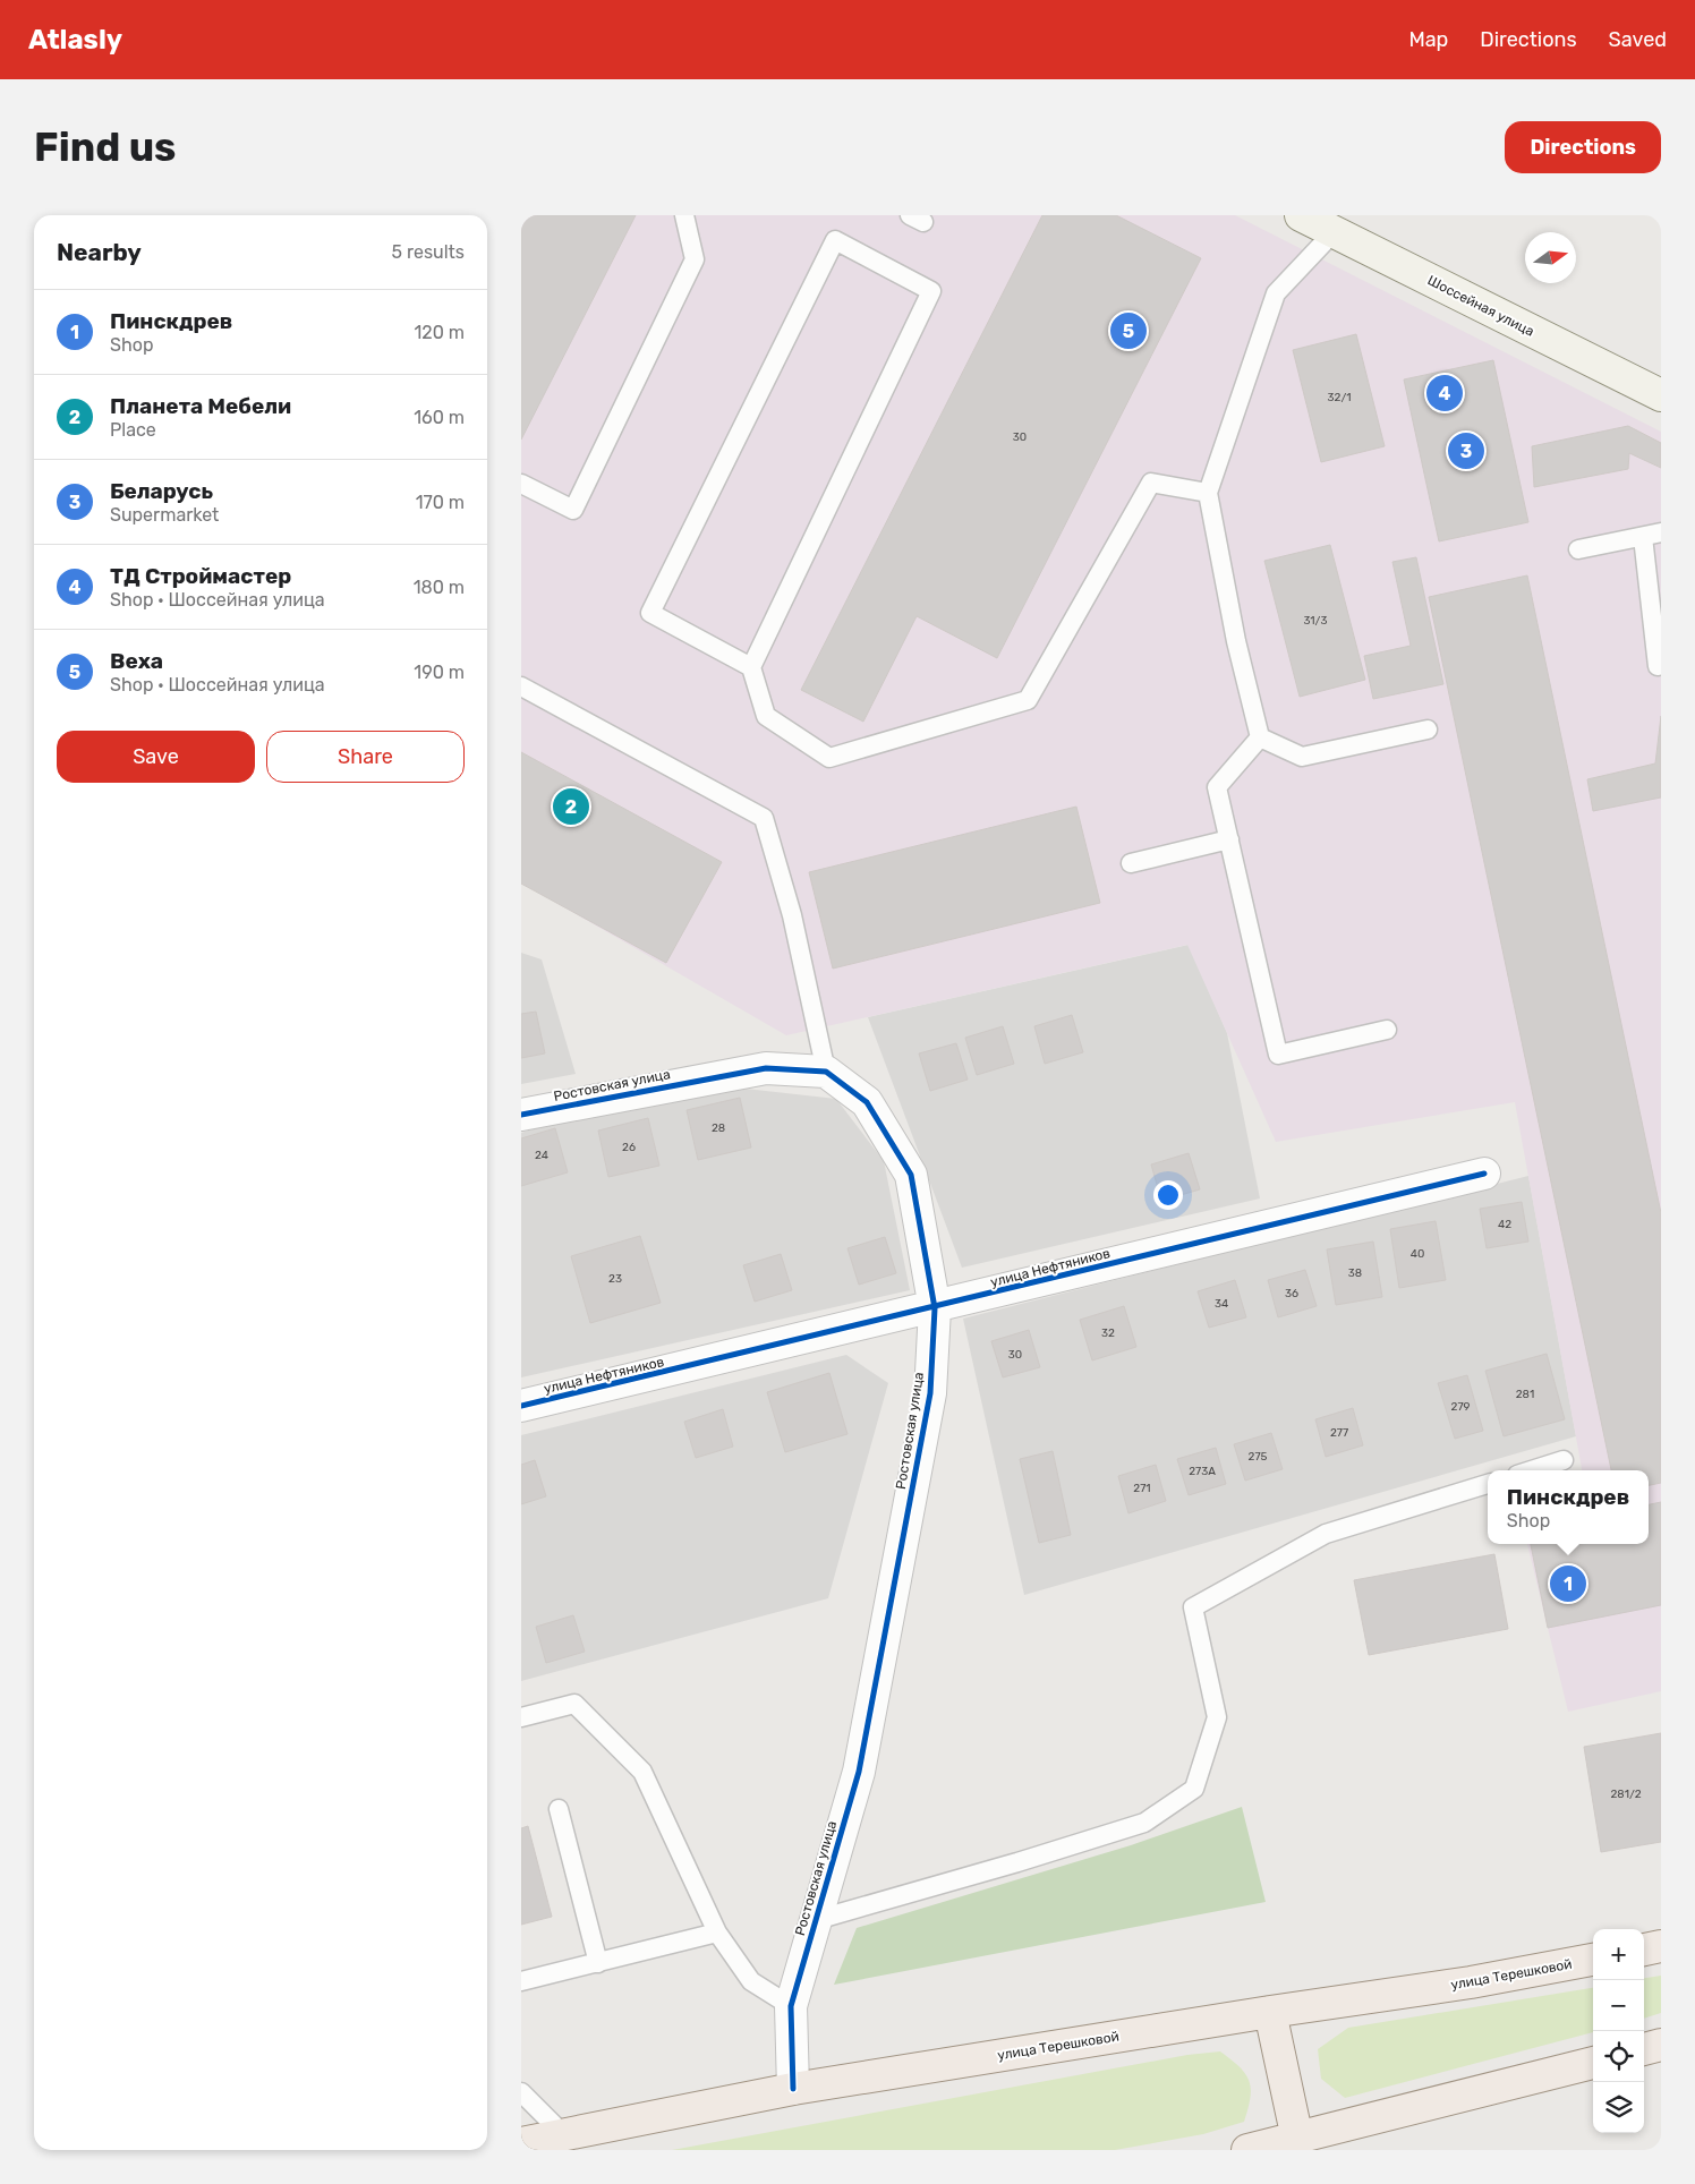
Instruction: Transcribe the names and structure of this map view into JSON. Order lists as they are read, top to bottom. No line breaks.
{"streets":{"main road":["улица Терешковой"],"street":["Шоссейная улица","Ростовская улица","улица Нефтяников"]},"crossings":[["Ростовская улица","улица Нефтяников"],["Ростовская улица","улица Терешковой"]],"house_numbers":["32/1","30","31/3","28","26","24","42","40","38","23","36","34","32","30","281","279","277","275","273А","271","281/2"],"north":"right","page":{"header":"Atlasly","nav":["Map","Directions","Saved"],"buttons":["Directions",["Save","Share"]],"title":"Find us","heading":["Nearby","5 results"],"list":[{"mark":"1","name":"Пинскдрев","note":"Shop","value":"120 m"},{"mark":"2","name":"Планета Мебели","note":"Place","value":"160 m"},{"mark":"3","name":"Беларусь","note":"Supermarket","value":"170 m"},{"mark":"4","name":"ТД Строймастер","note":"Shop · Шоссейная улица","value":"180 m"},{"mark":"5","name":"Веха","note":"Shop · Шоссейная улица","value":"190 m"}],"pins":["5","4","3","2","1"],"popup":["Пинскдрев","Shop"],"map_buttons":["+","−"]}}
